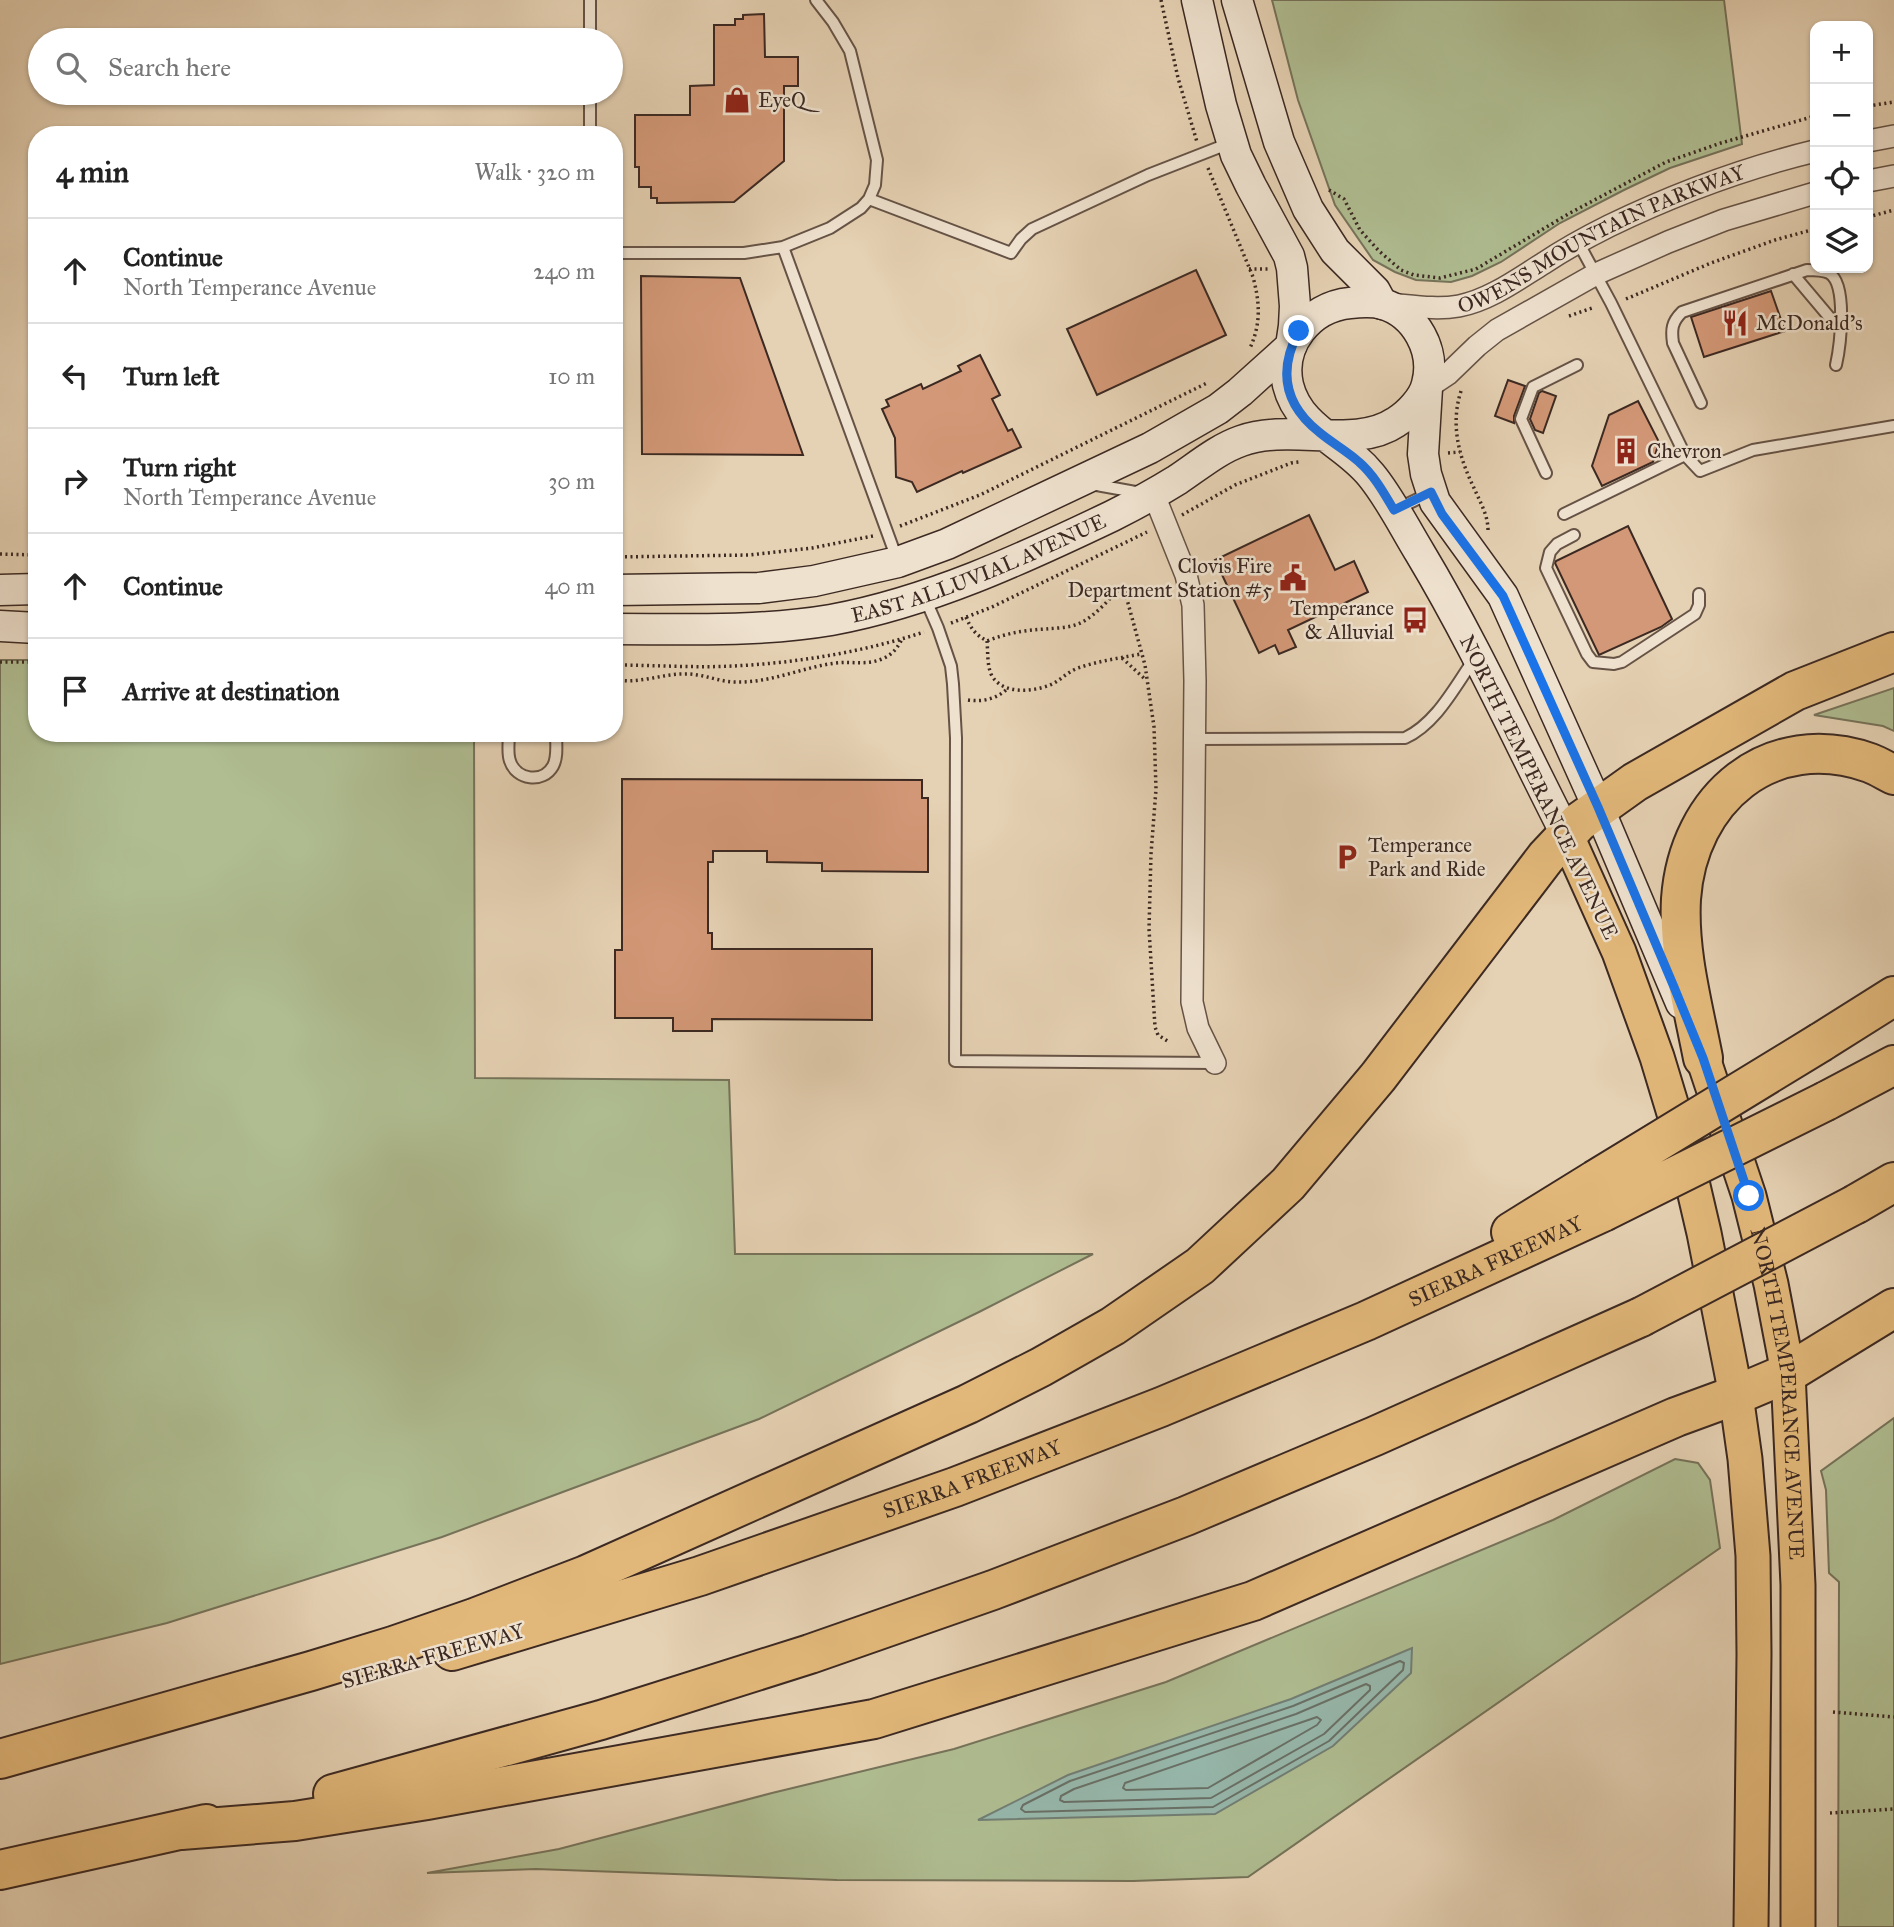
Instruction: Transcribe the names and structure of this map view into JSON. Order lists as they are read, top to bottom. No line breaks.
{"streets":{"highway":["SIERRA FREEWAY"],"main road":["EAST ALLUVIAL AVENUE","NORTH TEMPERANCE AVENUE"],"street":["OWENS MOUNTAIN PARKWAY"]},"crossings":[["OWENS MOUNTAIN PARKWAY","EAST ALLUVIAL AVENUE"],["OWENS MOUNTAIN PARKWAY","NORTH TEMPERANCE AVENUE"],["EAST ALLUVIAL AVENUE","NORTH TEMPERANCE AVENUE"]],"places":{"shop":["EyeQ"],"restaurant":["McDonald's"],"building":["Chevron"],"public building":["Clovis Fire Department Station #5"],"bus stop":["Temperance & Alluvial"],"parking":["Temperance Park and Ride"]},"page":{"map_buttons":["+","−"],"search":"Search here","heading":["4 min","Walk · 320 m"],"list":[["Continue","North Temperance Avenue","240 m"],["Turn left","10 m"],["Turn right","North Temperance Avenue","30 m"],["Continue","40 m"],"Arrive at destination"]}}
